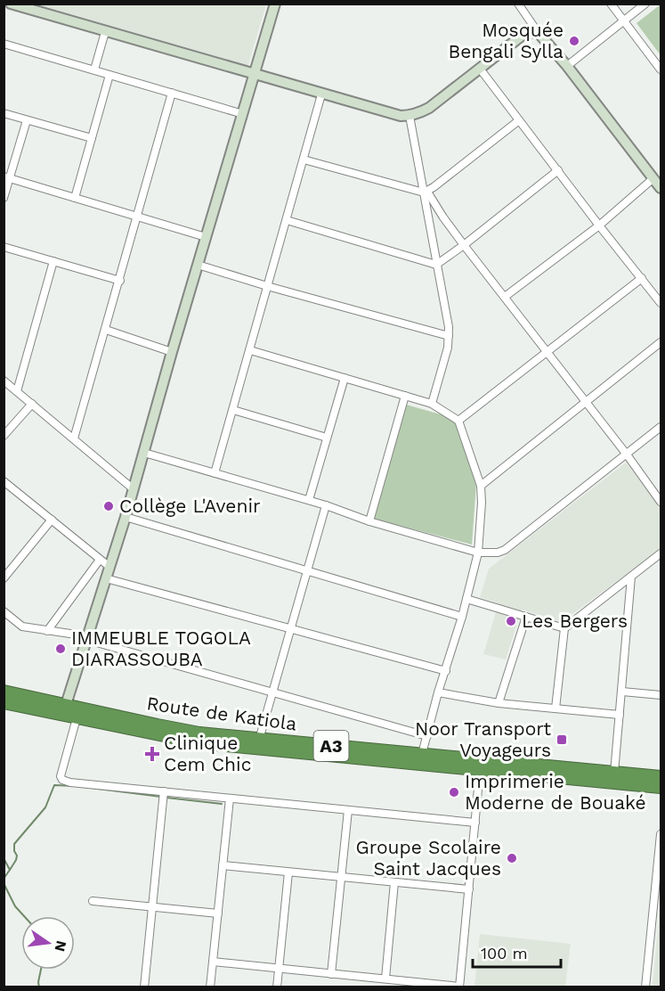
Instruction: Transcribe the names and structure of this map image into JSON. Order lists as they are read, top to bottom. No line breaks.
{"streets":{"highway":["Route de Katiola","A3"]},"places":{"other":["Mosquée Bengali Sylla","Collège L'Avenir","Les Bergers","IMMEUBLE TOGOLA DIARASSOUBA","Imprimerie Moderne de Bouaké","Groupe Scolaire Saint Jacques"],"transit":["Noor Transport Voyageurs"],"health":["Clinique Cem Chic"]},"scale_bar":"100 m","north":"right"}
